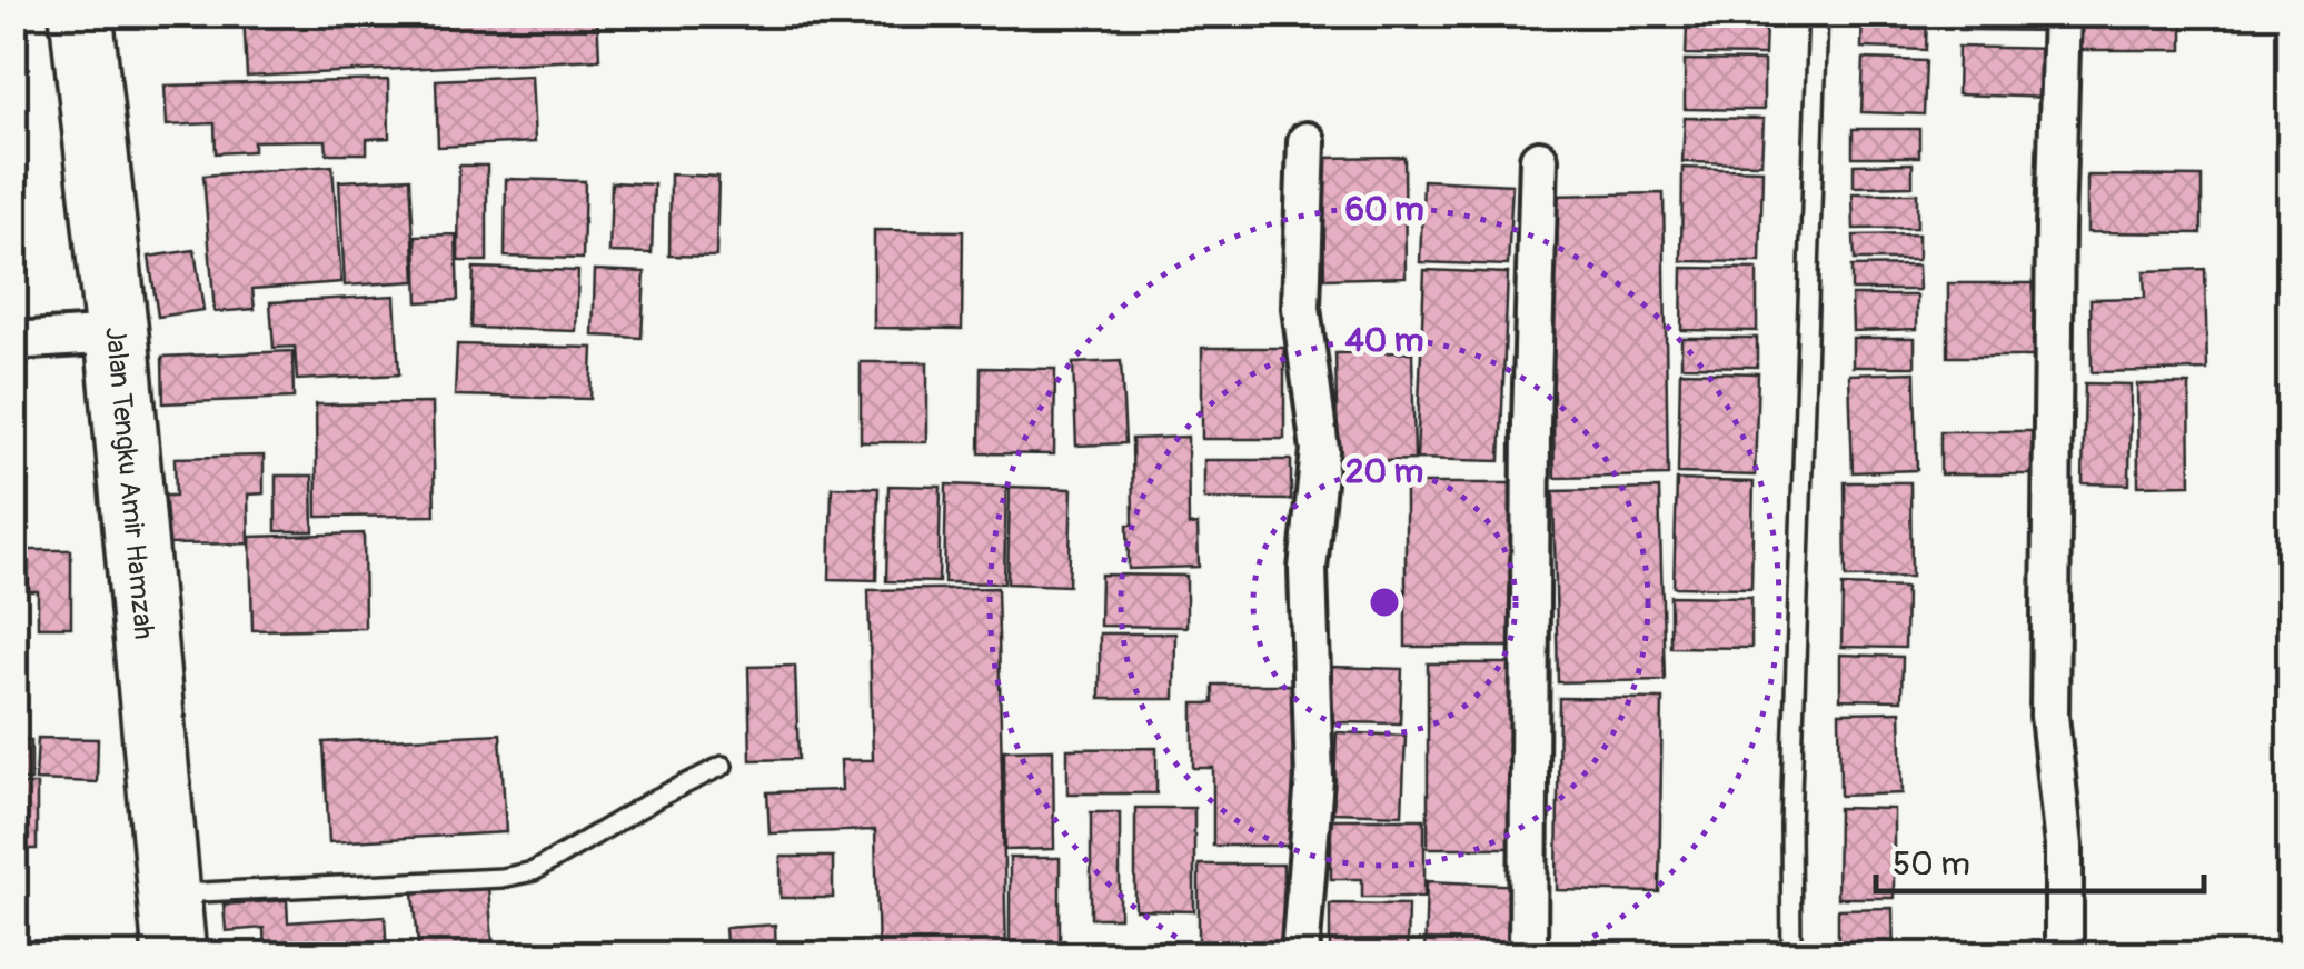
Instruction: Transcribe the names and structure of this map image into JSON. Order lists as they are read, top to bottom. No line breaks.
{"streets":{"highway":["Jalan Tengku Amir Hamzah"]},"scale_bar":"50 m","rings":["60 m","40 m","20 m"]}
